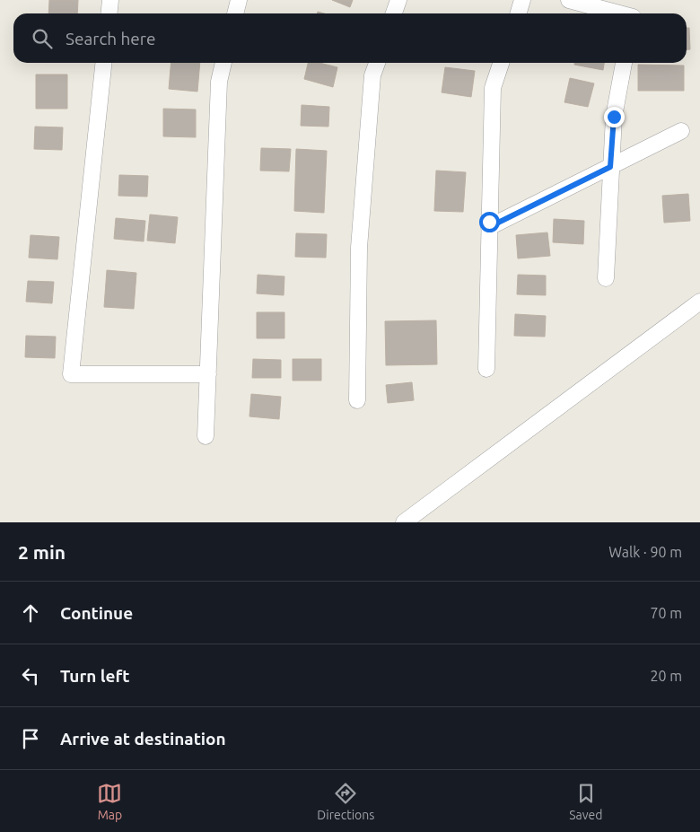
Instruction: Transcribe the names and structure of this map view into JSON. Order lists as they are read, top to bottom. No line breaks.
{"page":{"search":"Search here","heading":["2 min","Walk · 90 m"],"list":[["Continue","70 m"],["Turn left","20 m"],"Arrive at destination"],"nav":["Map","Directions","Saved"]}}
